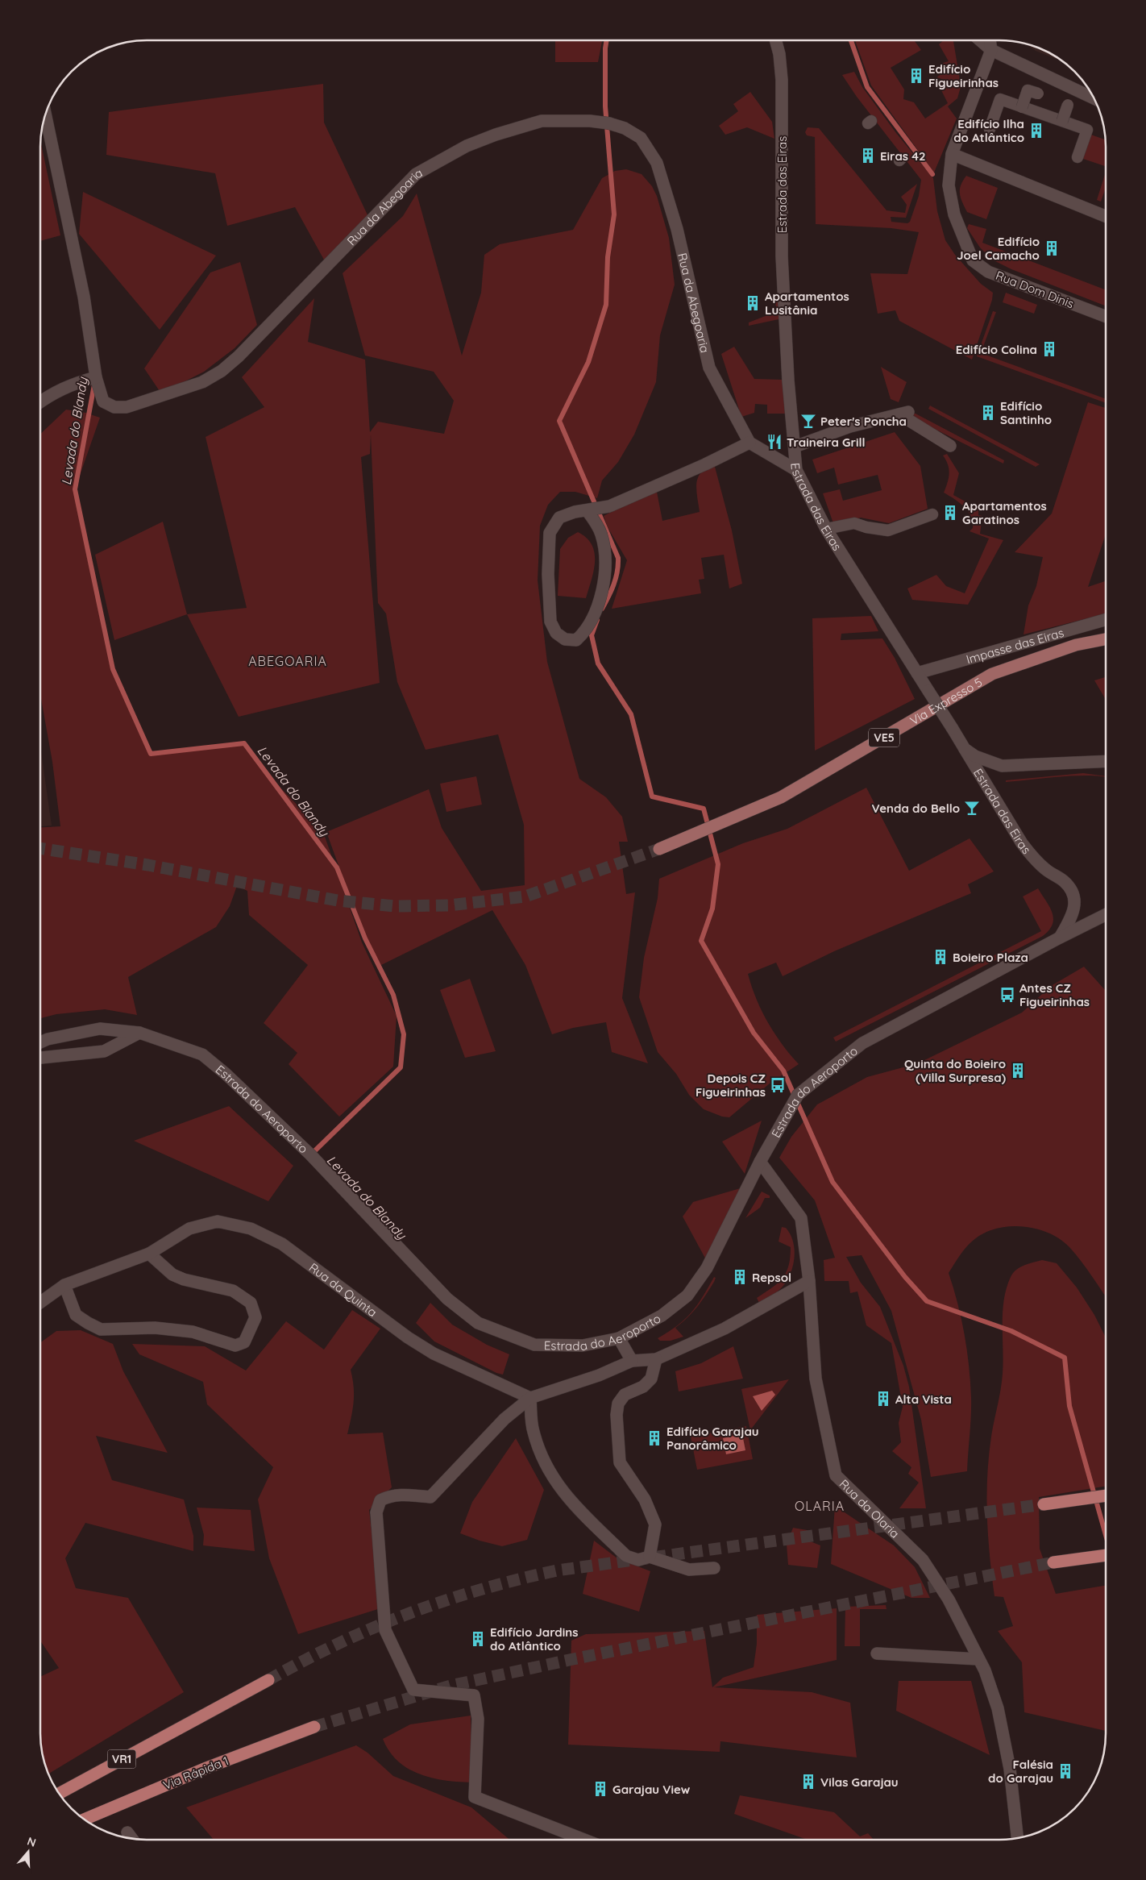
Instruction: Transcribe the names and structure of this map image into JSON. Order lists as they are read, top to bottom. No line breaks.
{"streets":{"highway":["VR1","Via Rápida 1"],"main road":["Via Expresso 5","VE5"],"street":["Estrada das Eiras","Rua da Abegoaria","Rua Dom Dinis","Impasse das Eiras","Estrada do Aeroporto","Rua da Quinta","Rua da Olaria"]},"crossings":[["Estrada das Eiras","Impasse das Eiras"],["Estrada das Eiras","Estrada do Aeroporto"],["Estrada do Aeroporto","Rua da Olaria"]],"districts":["ABEGOARIA","OLARIA"],"water":["Levada do Blandy"],"places":{"building":["Edifício Figueirinhas","Edifício Ilha do Atlântico","Eiras 42","Edifício Joel Camacho","Apartamentos Lusitânia","Edifício Colina","Edifício Santinho","Apartamentos Garatinos","Boieiro Plaza","Quinta do Boieiro (Villa Surpresa)","Repsol","Alta Vista","Edifício Garajau Panorâmico","Edifício Jardins do Atlântico","Falésia do Garajau","Vilas Garajau","Garajau View"],"bar":["Peter's Poncha","Venda do Bello"],"restaurant":["Traineira Grill"],"bus stop":["Antes CZ Figueirinhas","Depois CZ Figueirinhas"]},"north":"top"}
